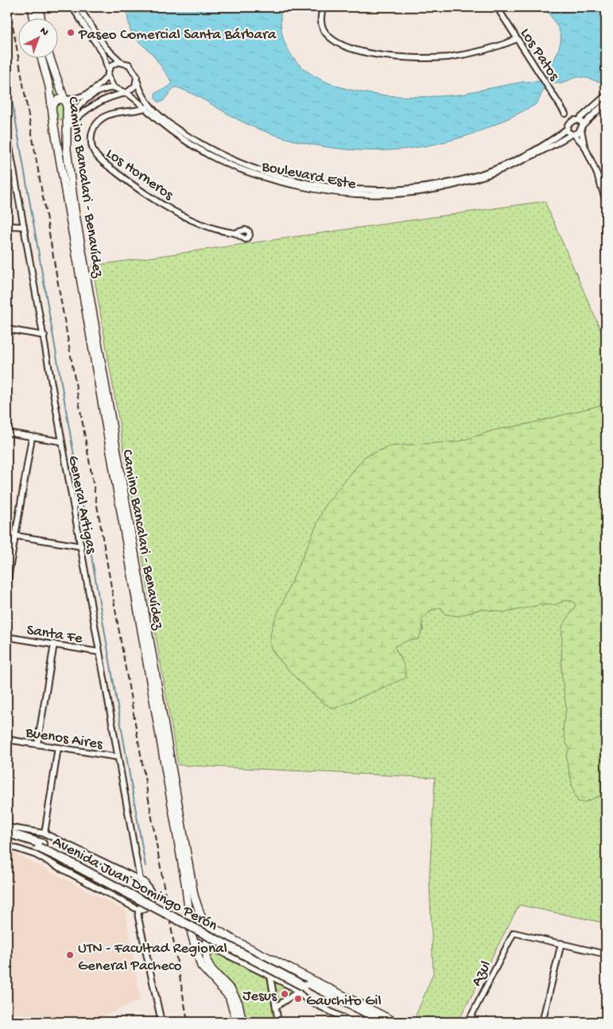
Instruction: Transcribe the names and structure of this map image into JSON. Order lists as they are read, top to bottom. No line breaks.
{"streets":{"main road":["Camino Bancalari - Benavídez","Avenida Juan Domingo Perón"],"street":["Los Patos","Los Horneros","Boulevard Este","General Artigas","Santa Fe","Buenos Aires","Azul"]},"crossings":[["Los Patos","Boulevard Este"],["Los Horneros","Boulevard Este"],["General Artigas","Santa Fe"],["General Artigas","Buenos Aires"]],"places":["Paseo Comercial Santa Bárbara","UTN - Facultad Regional General Pacheco","Jesus","Gauchito Gil"],"north":"top right"}
